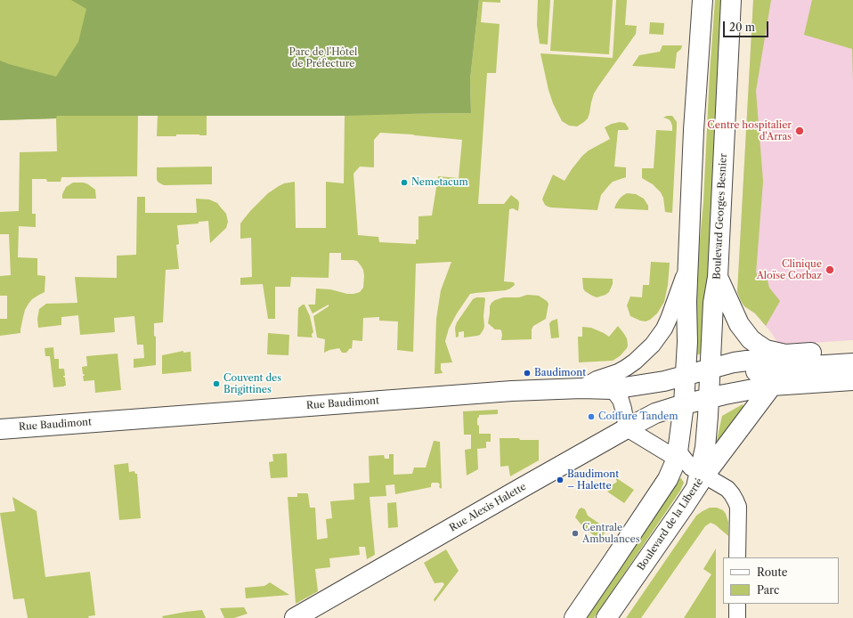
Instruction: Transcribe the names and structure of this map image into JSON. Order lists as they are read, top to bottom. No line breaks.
{"streets":{"main road":["Boulevard Georges Besnier","Rue Baudimont","Rue Alexis Halette","Boulevard de la Liberté"]},"crossings":[["Boulevard Georges Besnier","Rue Baudimont"],["Boulevard Georges Besnier","Rue Alexis Halette"],["Boulevard Georges Besnier","Boulevard de la Liberté"],["Rue Baudimont","Rue Alexis Halette"],["Rue Baudimont","Boulevard de la Liberté"],["Rue Alexis Halette","Boulevard de la Liberté"]],"parks":["Parc de l'Hôtel de Préfecture"],"places":["Centre hospitalier d'Arras","Nemetacum","Clinique Aloïse Corbaz","Baudimont","Couvent des Brigittines","Coiffure Tandem","Baudimont – Halette","Centrale Ambulances"],"legend":["Route","Parc"],"scale_bar":"20 m"}
